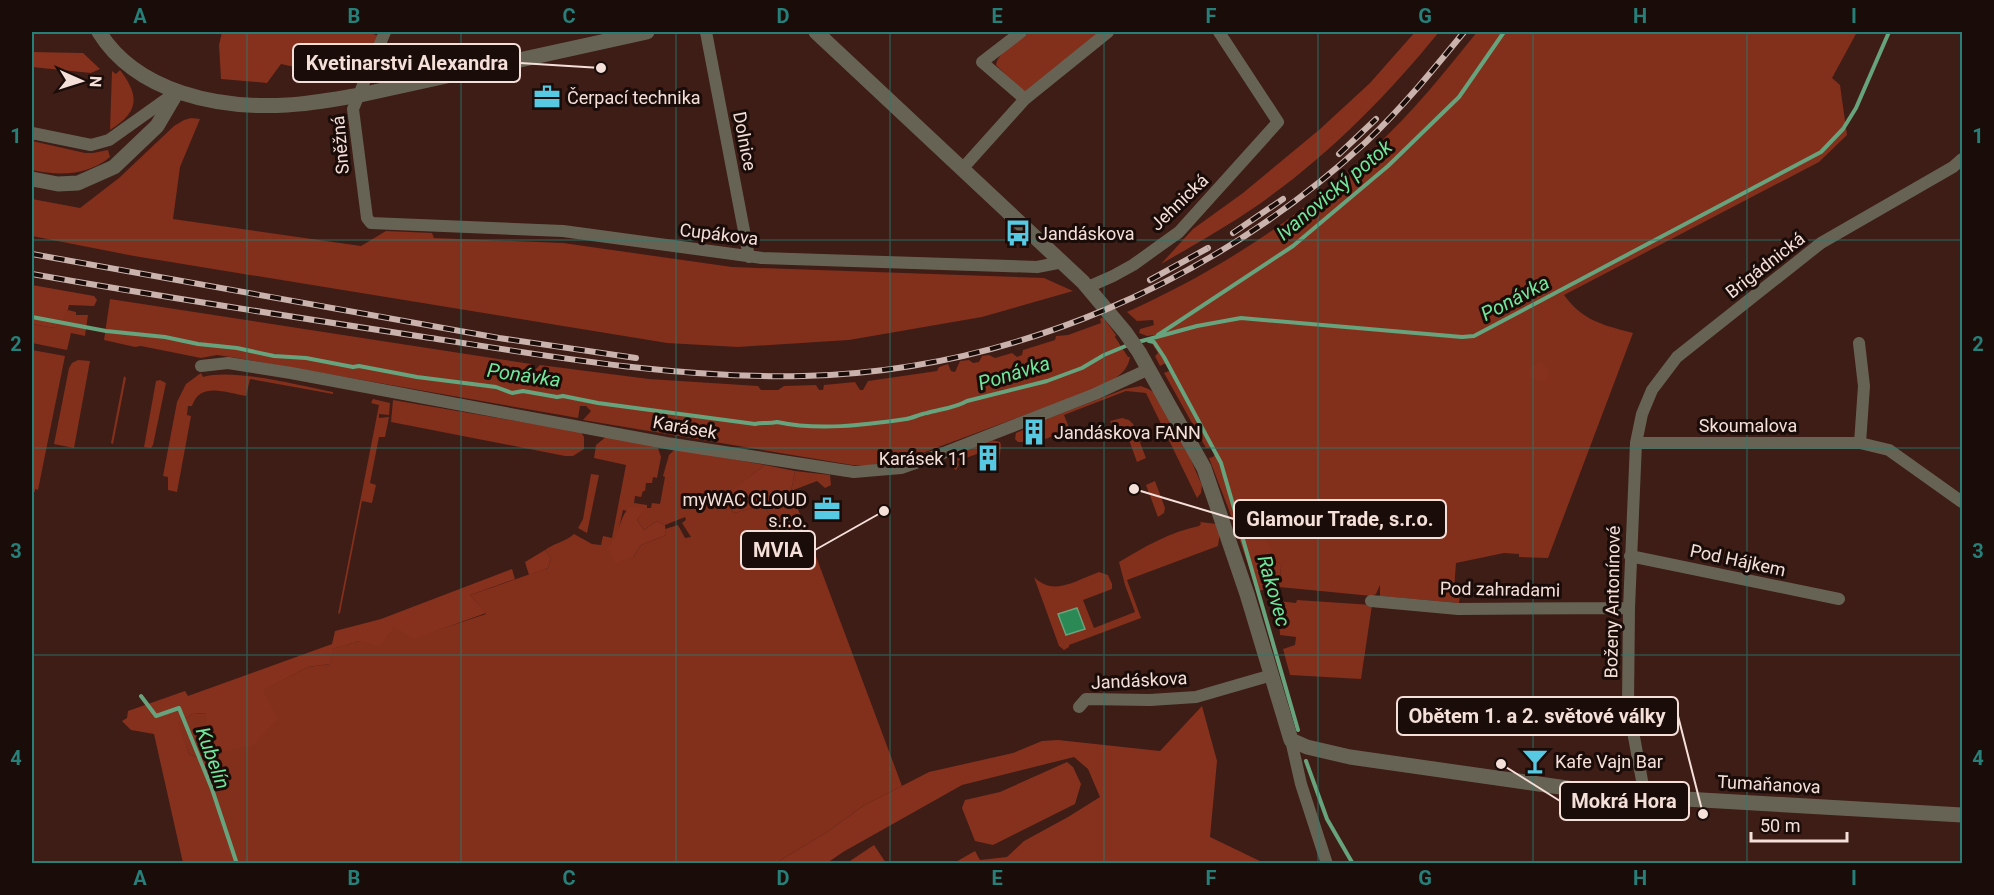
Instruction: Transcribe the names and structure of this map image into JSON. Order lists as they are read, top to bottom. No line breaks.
{"streets":{"street":["Dolnice","Sněžná","Jehnická","Cupákova","Brigádnická","Skoumalova","Karásek","Pod Hájkem","Pod zahradami","Boženy Antonínové","Jandáskova","Tumaňanova"]},"crossings":[["Dolnice","Cupákova"],["Sněžná","Cupákova"],["Brigádnická","Skoumalova"],["Brigádnická","Boženy Antonínové"],["Skoumalova","Boženy Antonínové"],["Pod Hájkem","Boženy Antonínové"],["Pod zahradami","Boženy Antonínové"],["Boženy Antonínové","Tumaňanova"]],"water":["Ivanovický potok","Ponávka","Rakovec","Kubelín"],"places":{"other":["Kvetinarstvi Alexandra","Glamour Trade, s.r.o.","MVIA","Mokrá Hora","Obětem 1. a 2. světové války"],"office":["Čerpací technika","myWAC CLOUD s.r.o."],"bus stop":["Jandáskova"],"building":["Jandáskova FANN","Karásek 11"],"bar":["Kafe Vajn Bar"]},"scale_bar":"50 m","north":"right","grid":{"columns":["A","B","C","D","E","F","G","H","I"],"rows":["1","2","3","4"]}}
